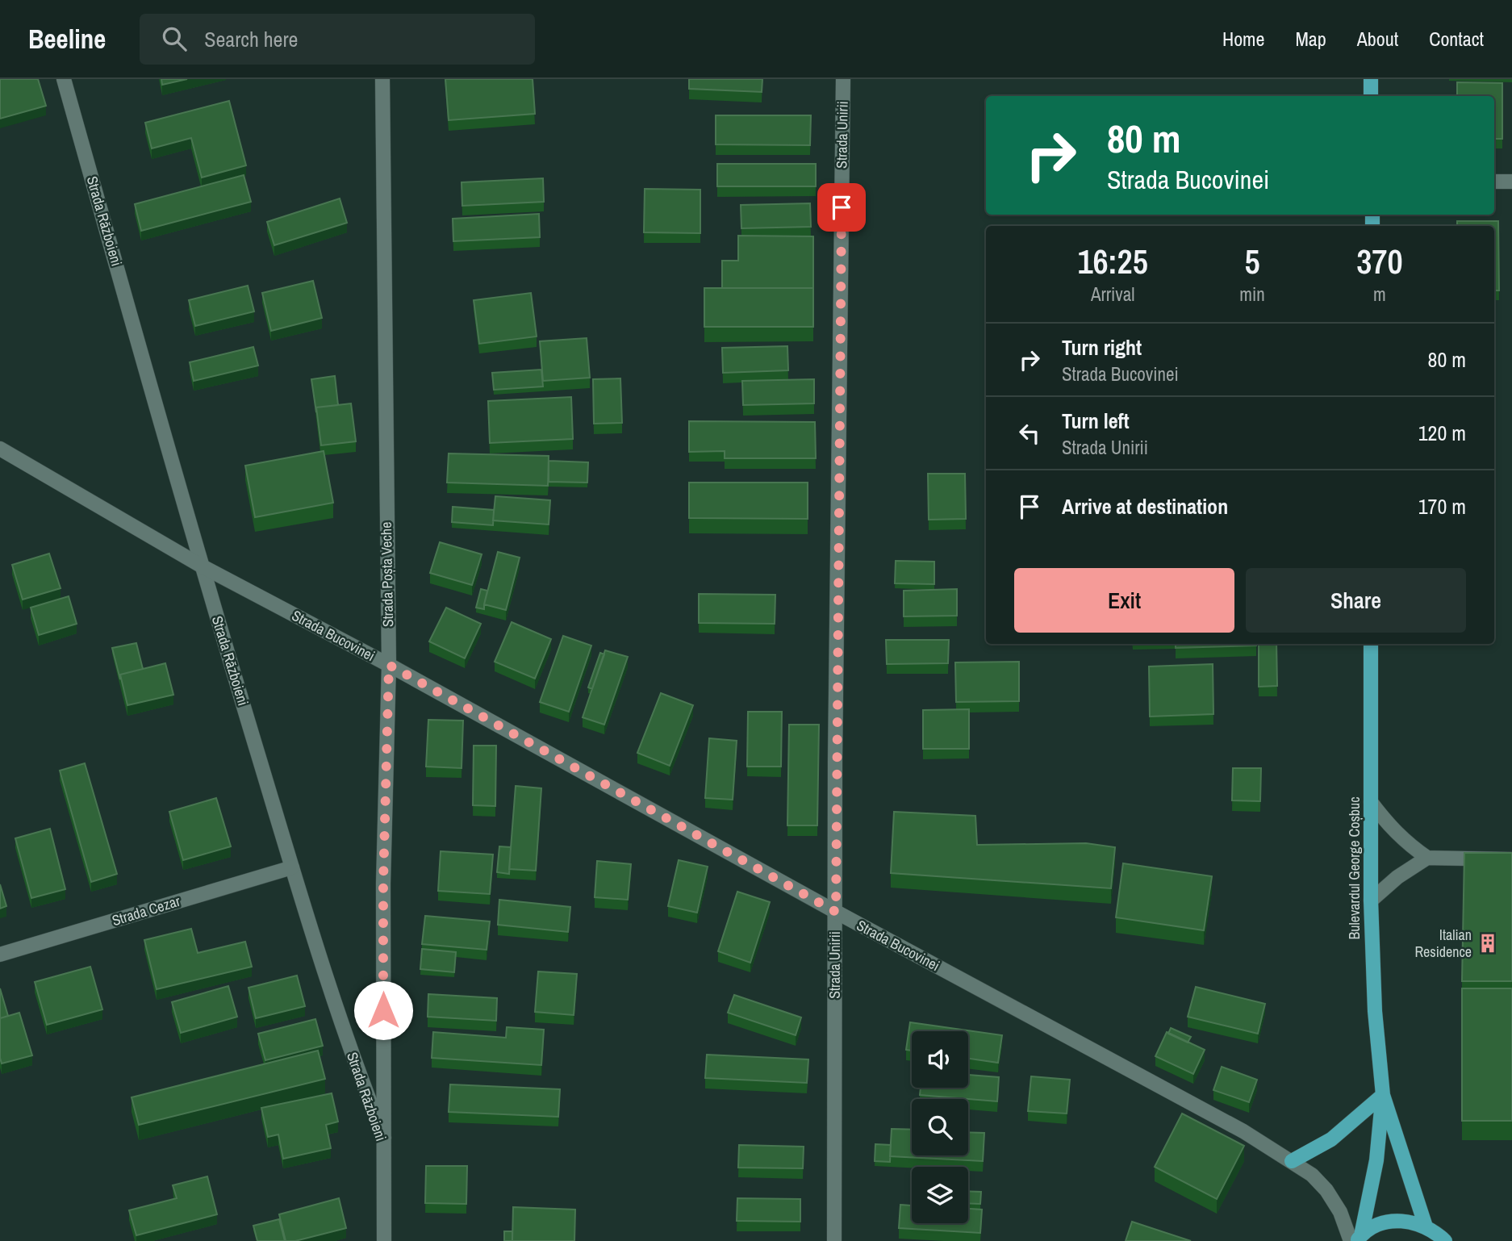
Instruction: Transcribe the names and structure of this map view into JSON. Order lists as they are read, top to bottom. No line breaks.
{"streets":{"main road":["Bulevardul George Coșbuc"],"street":["Strada Unirii","Strada Războieni","Strada Poșta Veche","Strada Bucovinei","Strada Cezar"]},"crossings":[["Strada Unirii","Strada Bucovinei"],["Strada Războieni","Strada Poșta Veche"],["Strada Războieni","Strada Bucovinei"],["Strada Războieni","Strada Cezar"],["Strada Poșta Veche","Strada Bucovinei"],["Strada Bucovinei","Bulevardul George Coșbuc"]],"places":{"building":["Italian Residence"]},"page":{"header":"Beeline","search":"Search here","nav":["Home","Map","About","Contact"],"turn":["80 m","Strada Bucovinei"],"eta":["16:25","Arrival","5","min","370","m"],"list":[{"name":"Turn right","note":"Strada Bucovinei","value":"80 m"},{"name":"Turn left","note":"Strada Unirii","value":"120 m"},{"name":"Arrive at destination","value":"170 m"}],"buttons":["Exit","Share"]}}
